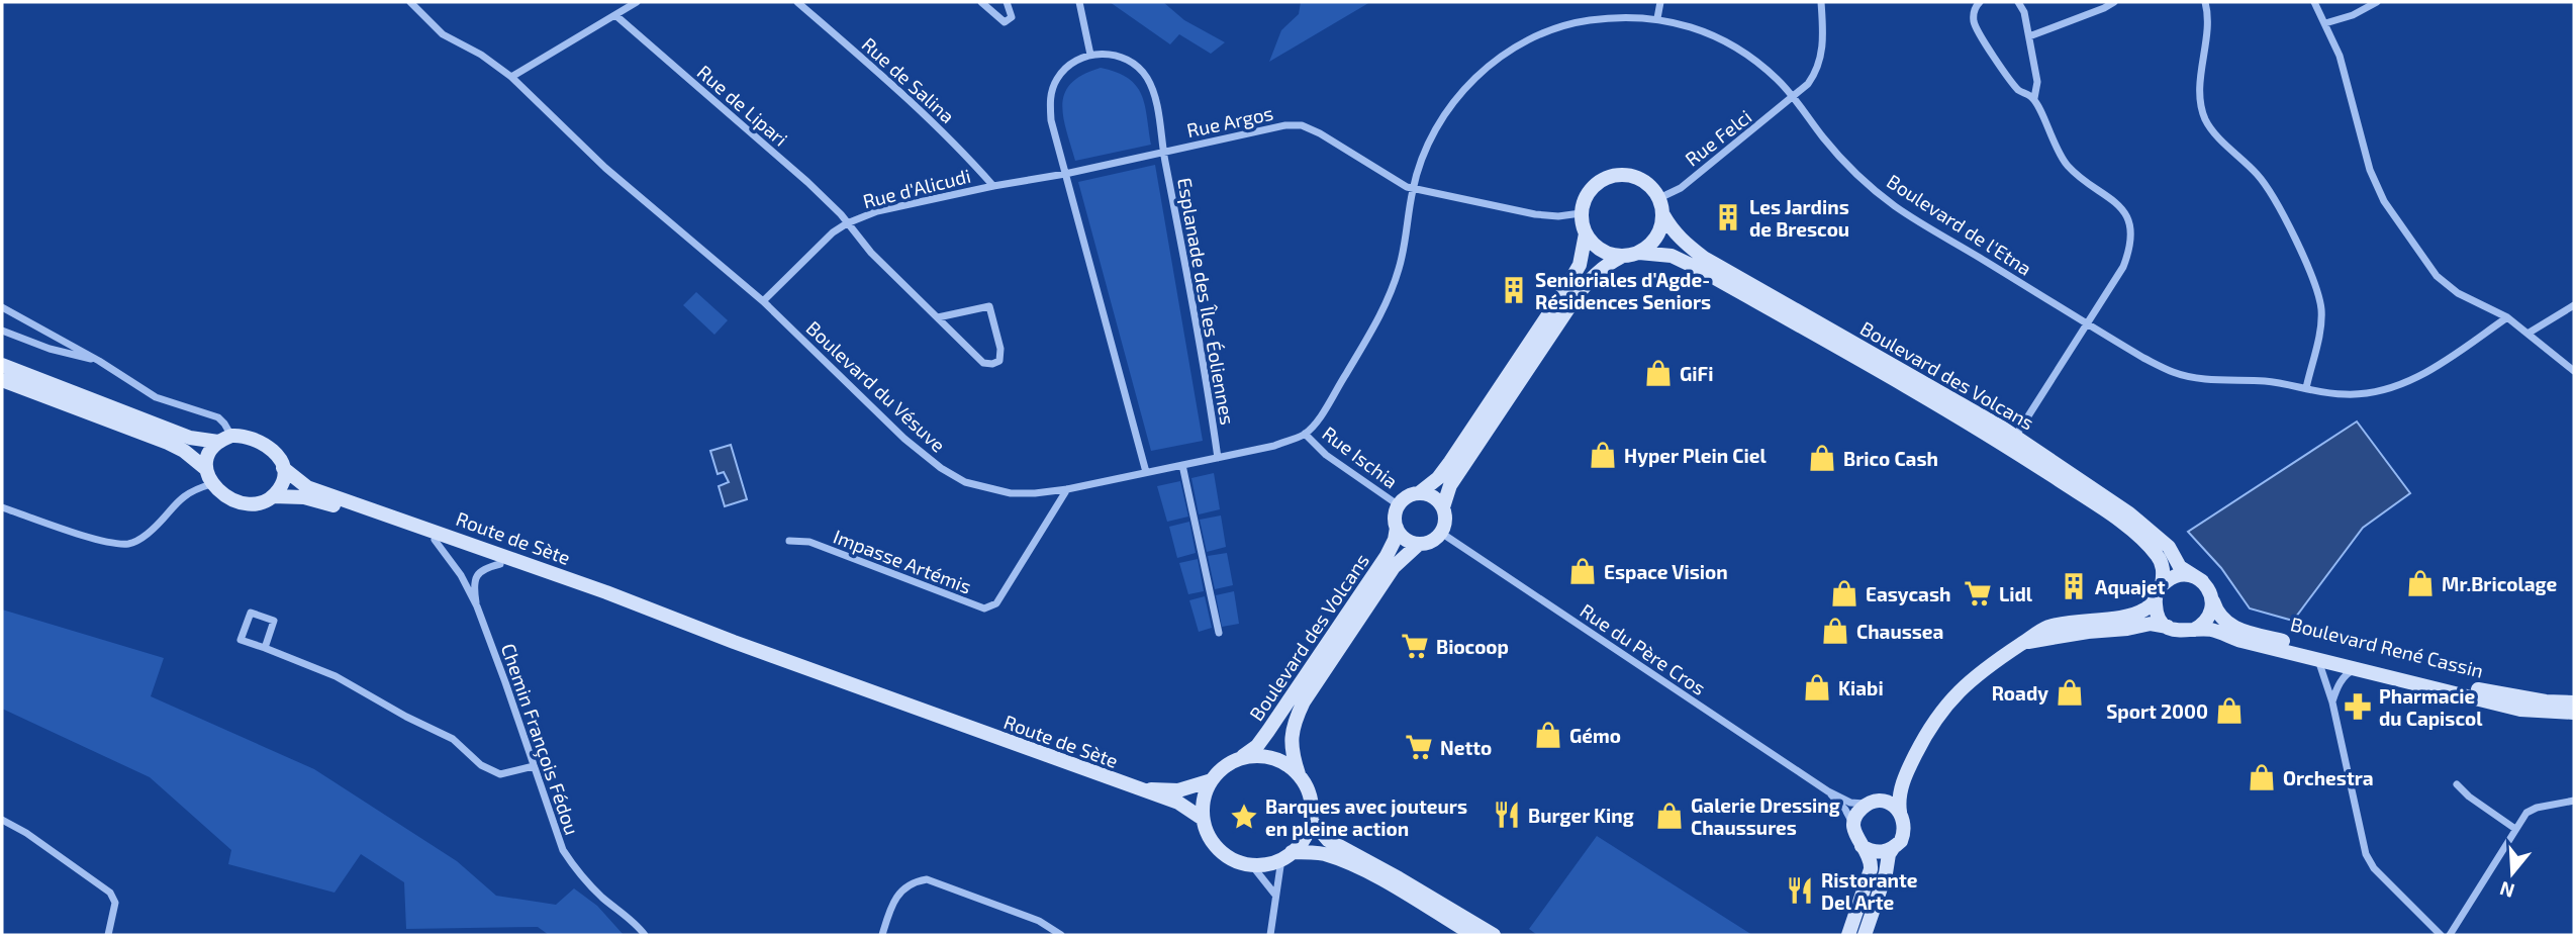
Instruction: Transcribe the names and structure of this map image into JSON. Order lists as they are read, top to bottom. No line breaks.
{"streets":{"street":["Rue de Salina","Rue de Lipari","Rue Argos","Rue Felci","Rue d'Alicudi","Boulevard de l'Etna","Esplanade des Îles Éoliennes","Boulevard des Volcans","Boulevard du Vésuve","Rue Ischia","Route de Sète","Impasse Artémis","Boulevard René Cassin","Rue du Père Cros","Chemin François Fédou"]},"crossings":[["Rue de Salina","Rue d'Alicudi"],["Rue de Lipari","Rue d'Alicudi"],["Rue Argos","Rue Felci"],["Rue Argos","Rue d'Alicudi"],["Rue Argos","Boulevard de l'Etna"],["Rue Argos","Esplanade des Îles Éoliennes"],["Rue Argos","Boulevard des Volcans"],["Rue Felci","Boulevard de l'Etna"],["Rue Felci","Boulevard des Volcans"],["Rue d'Alicudi","Esplanade des Îles Éoliennes"],["Rue d'Alicudi","Boulevard du Vésuve"],["Esplanade des Îles Éoliennes","Boulevard du Vésuve"],["Boulevard des Volcans","Rue Ischia"],["Boulevard des Volcans","Route de Sète"],["Boulevard des Volcans","Boulevard René Cassin"],["Boulevard des Volcans","Rue du Père Cros"],["Boulevard du Vésuve","Rue Ischia"],["Boulevard du Vésuve","Impasse Artémis"],["Rue Ischia","Rue du Père Cros"],["Route de Sète","Chemin François Fédou"]],"places":{"building":["Les Jardins de Brescou","Senioriales d'Agde- Résidences Seniors","Aquajet"],"shop":["GiFi","Hyper Plein Ciel","Brico Cash","Espace Vision","Mr.Bricolage","Easycash","Chaussea","Kiabi","Roady","Sport 2000","Gémo","Orchestra","Galerie Dressing Chaussures"],"supermarket":["Lidl","Biocoop","Netto"],"pharmacy":["Pharmacie du Capiscol"],"restaurant":["Burger King","Ristorante Del Arte"],"place":["Barques avec jouteurs en pleine action"]},"north":"bottom"}
